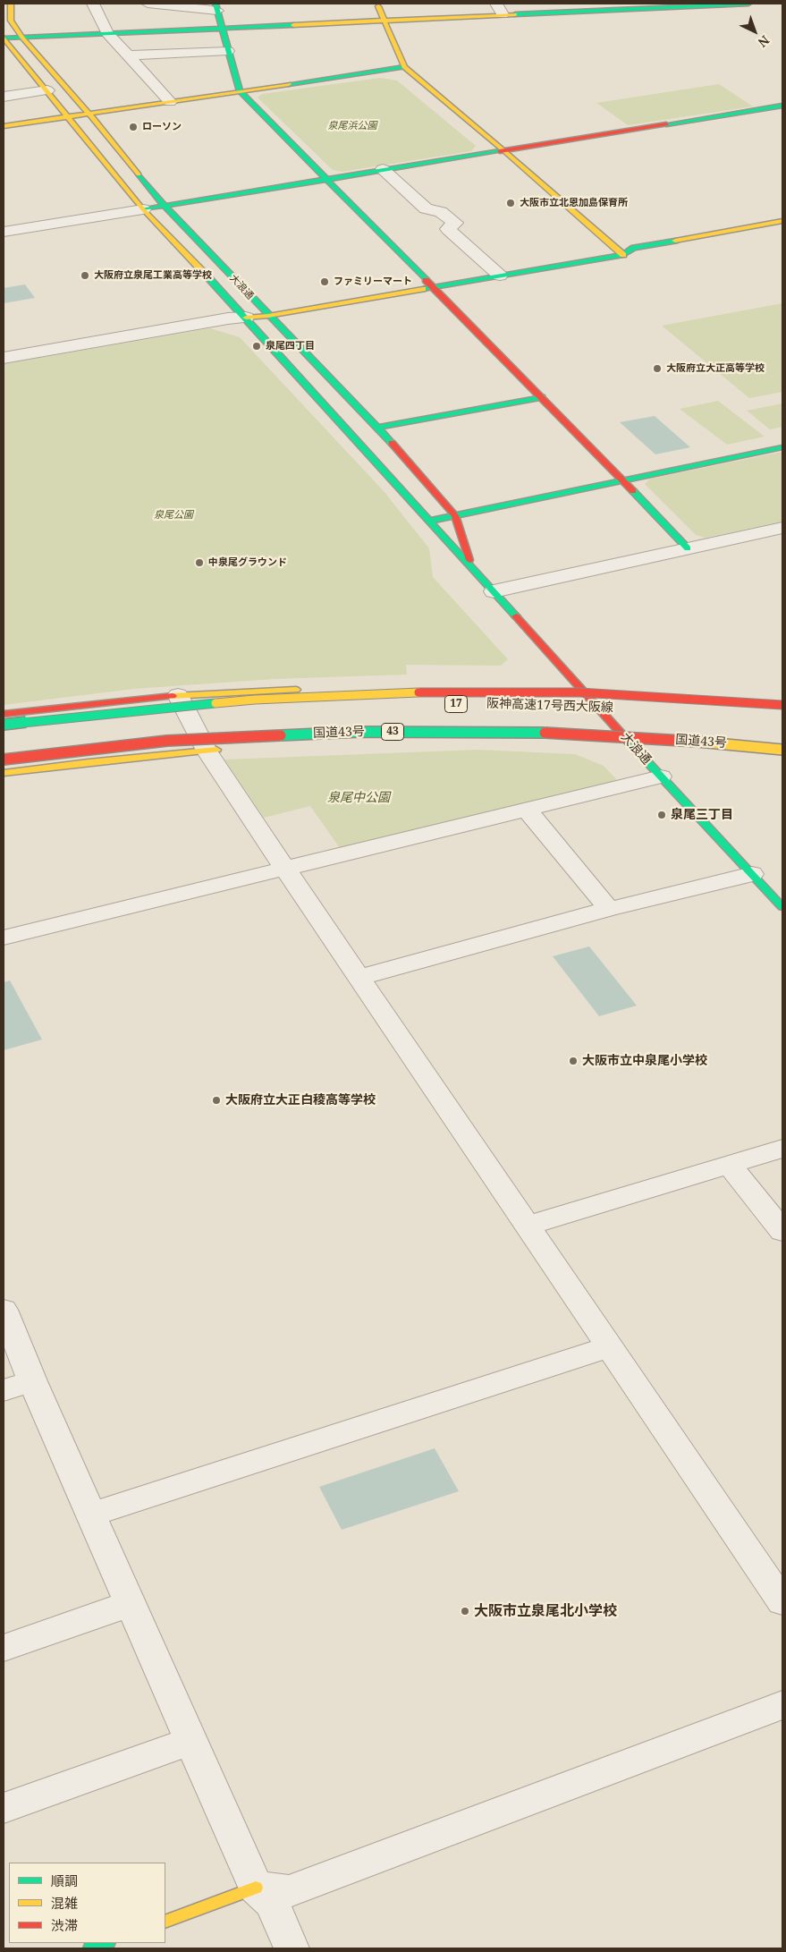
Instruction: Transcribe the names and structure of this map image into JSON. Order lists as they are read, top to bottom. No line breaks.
{"streets":{"main road":["大浪通","阪神高速17号西大阪線","43","国道43号"]},"parks":["泉尾浜公園","泉尾公園","泉尾中公園"],"places":["ローソン","大阪市立北恩加島保育所","大阪府立泉尾工業高等学校","ファミリーマート","泉尾四丁目","大阪府立大正高等学校","中泉尾グラウンド","泉尾三丁目","大阪市立中泉尾小学校","大阪府立大正白稜高等学校","大阪市立泉尾北小学校"],"legend":["順調","混雑","渋滞"],"north":"bottom right"}
